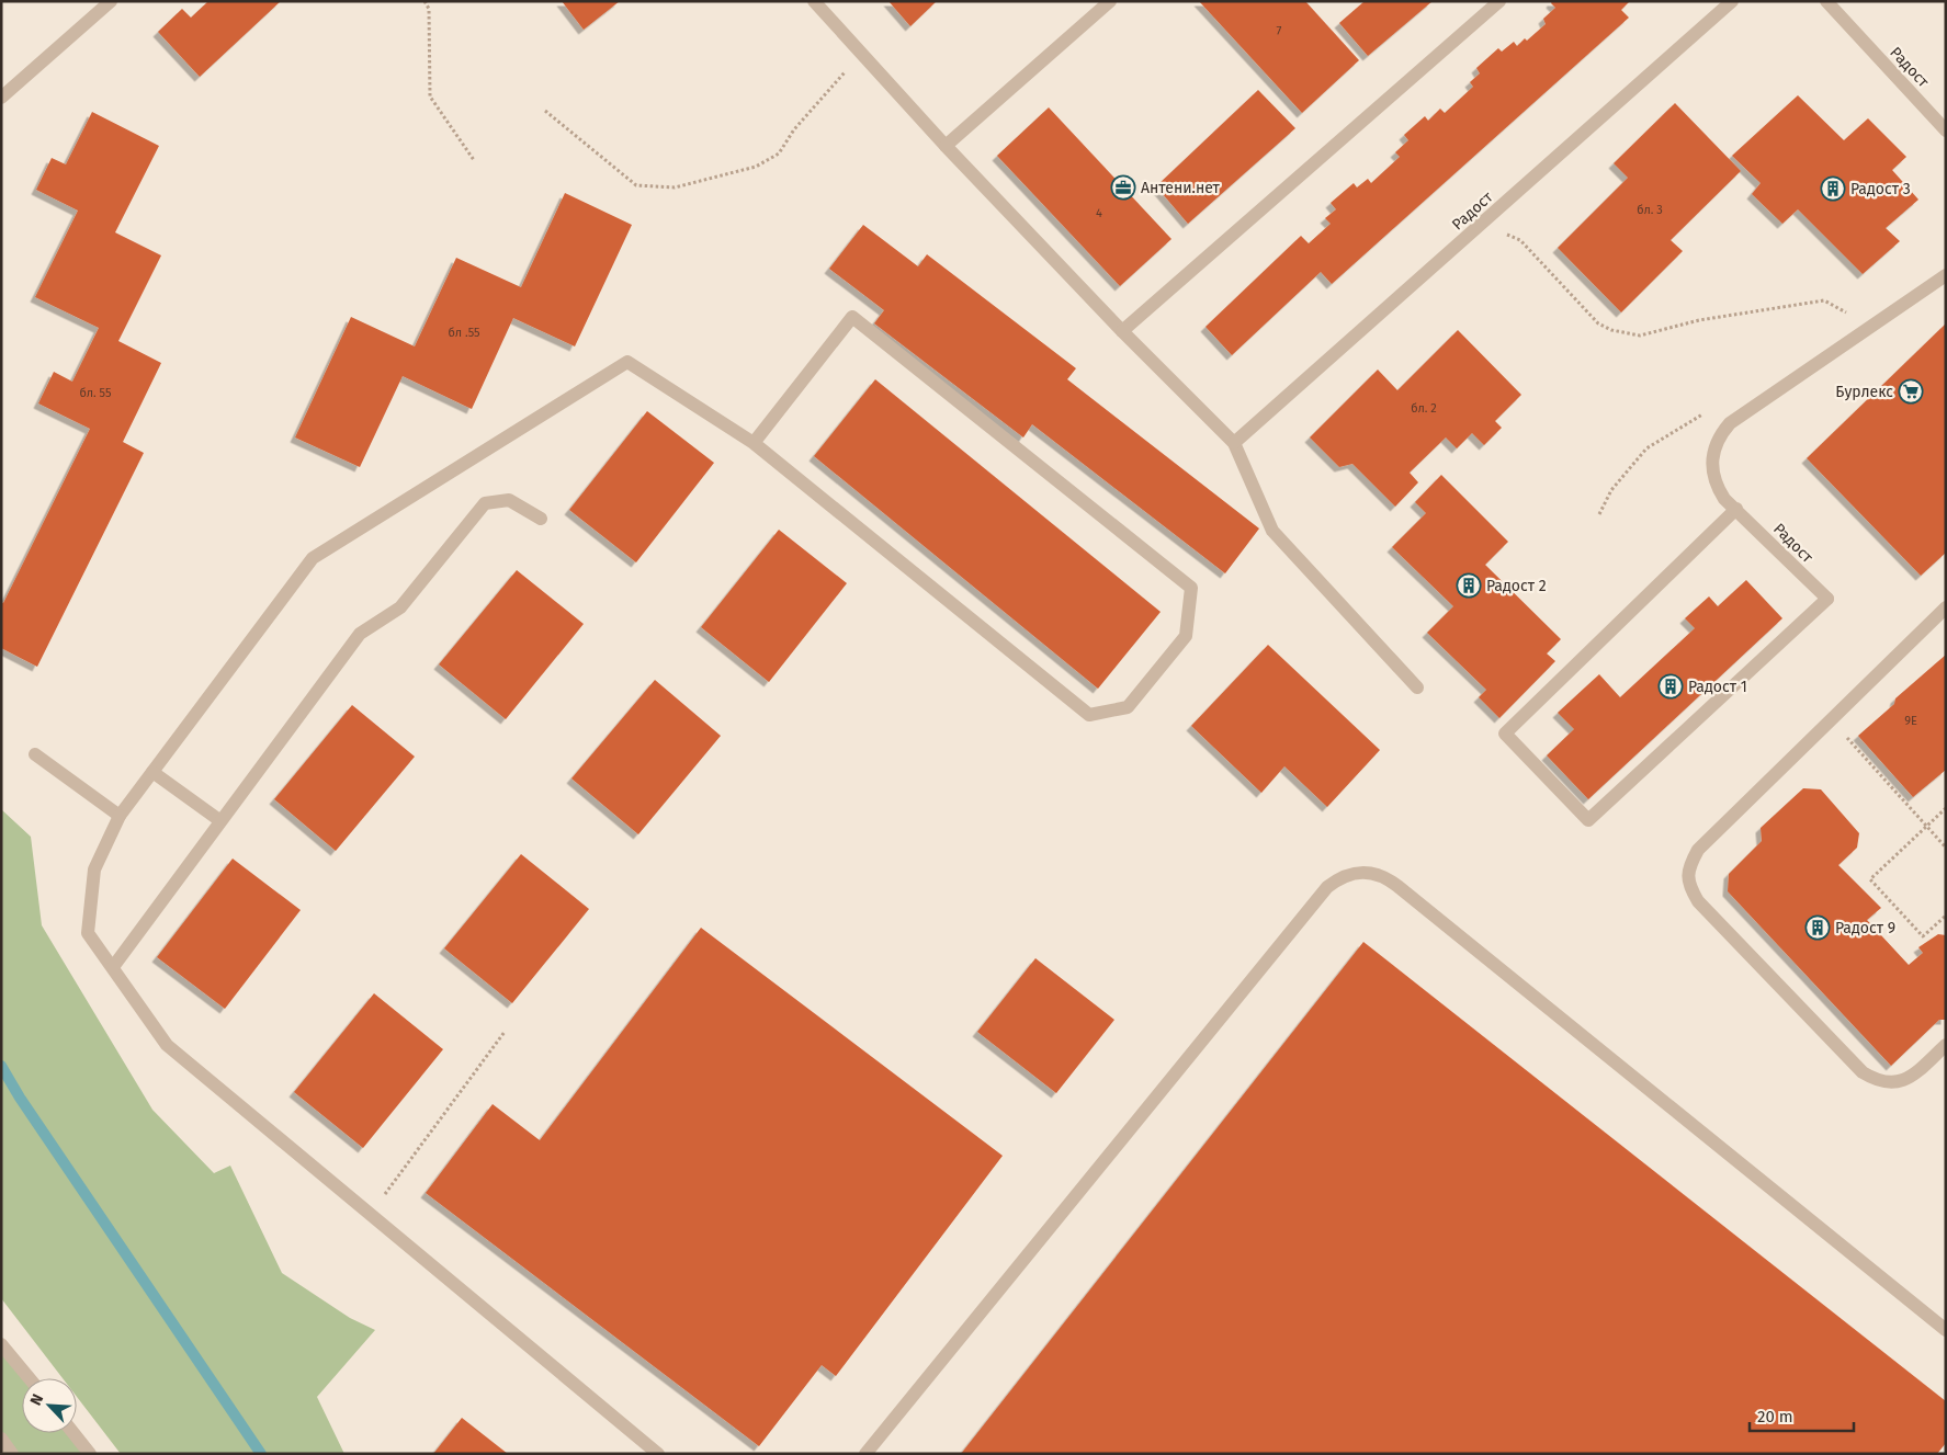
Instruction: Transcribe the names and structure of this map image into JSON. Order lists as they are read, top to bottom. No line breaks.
{"streets":{"street":["Радост"]},"places":{"office":["Антени.нет"],"building":["Радост 3","Радост 2","Радост 1","Радост 9"],"supermarket":["Бурлекс"]},"house_numbers":["7","бл. 3","4","бл .55","бл. 55","бл. 2","9Е"],"scale_bar":"20 m","north":"top left"}
